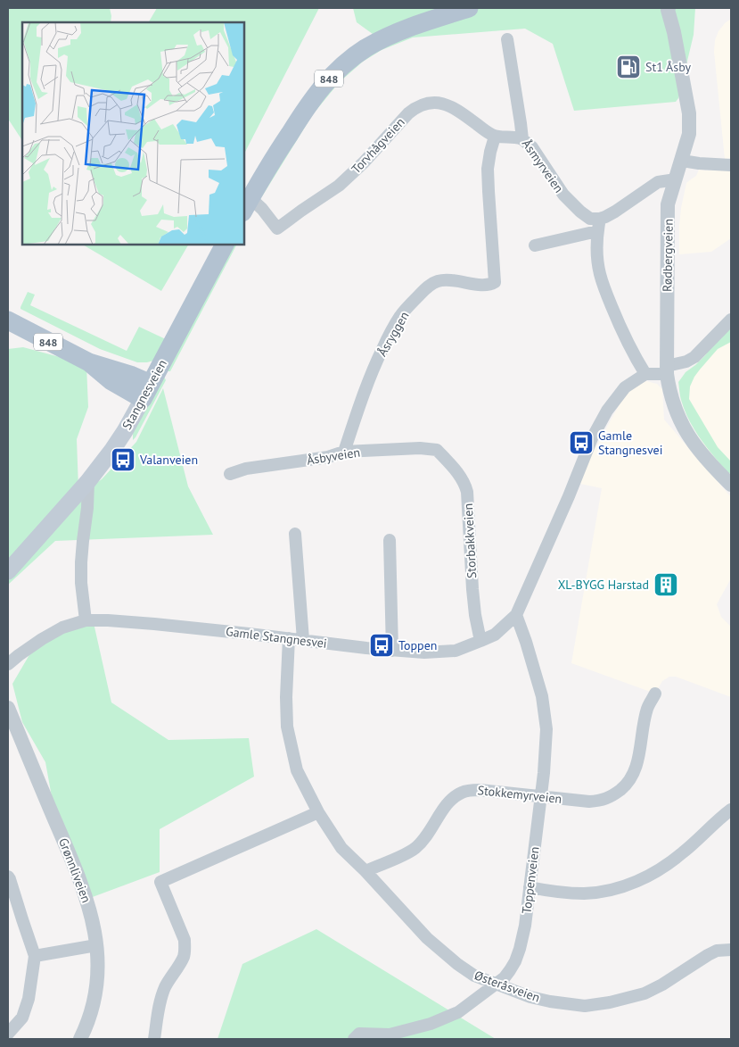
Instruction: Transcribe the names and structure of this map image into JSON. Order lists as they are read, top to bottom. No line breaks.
{"streets":{"main road":["848","Stangnesveien"],"street":["Torvhågveien","Åsmyrveien","Rødbergveien","Åsryggen","Åsbyveien","Storbakkveien","Gamle Stangnesvei","Stokkemyrveien","Grønnliveien","Toppenveien","Østeråsveien"]},"crossings":[["848","Torvhågveien"],["848","Stangnesveien"],["Torvhågveien","Åsmyrveien"],["Torvhågveien","Åsryggen"],["Rødbergveien","Gamle Stangnesvei"],["Åsryggen","Åsbyveien"],["Åsbyveien","Storbakkveien"],["Storbakkveien","Gamle Stangnesvei"],["Gamle Stangnesvei","Toppenveien"],["Stokkemyrveien","Toppenveien"],["Stokkemyrveien","Østeråsveien"],["Toppenveien","Østeråsveien"]],"places":{"fuel station":["St1 Åsby"],"bus stop":["Gamle Stangnesvei","Valanveien","Toppen"],"building":["XL-BYGG Harstad"]}}
